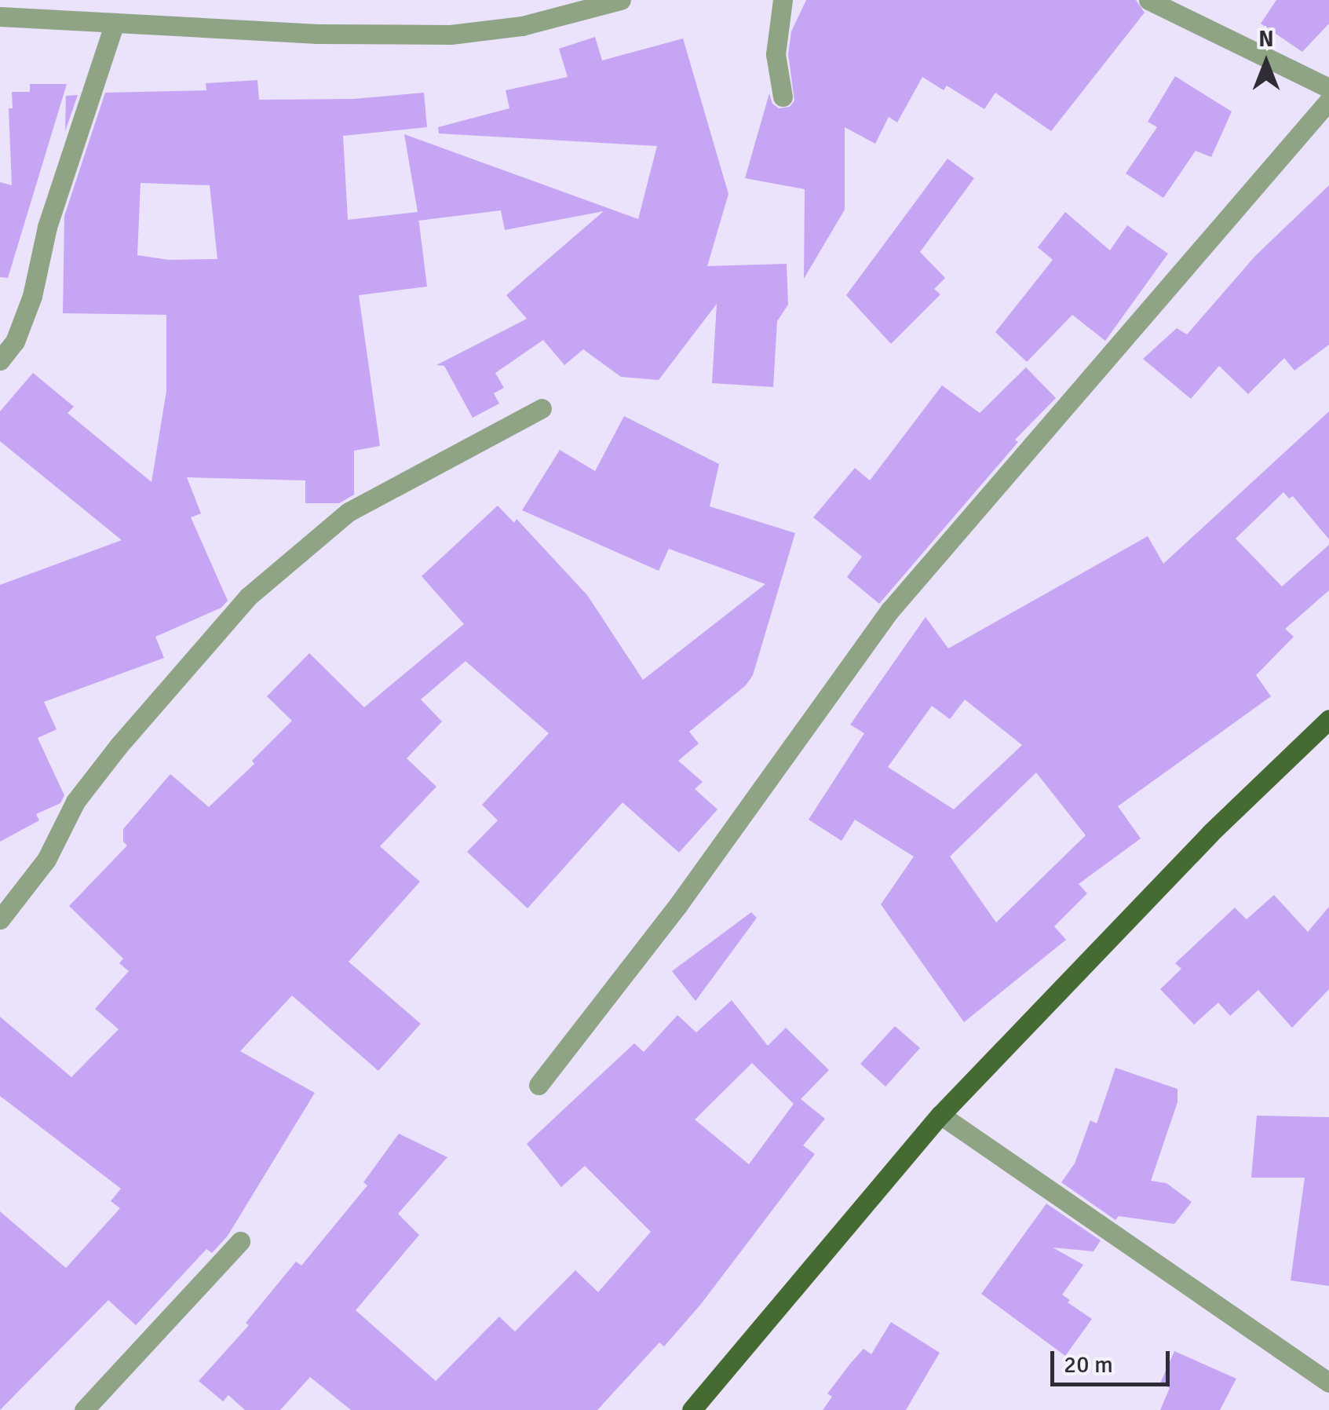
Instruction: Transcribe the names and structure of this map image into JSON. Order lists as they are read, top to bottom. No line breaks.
{"scale_bar":"20 m","north":"top"}
